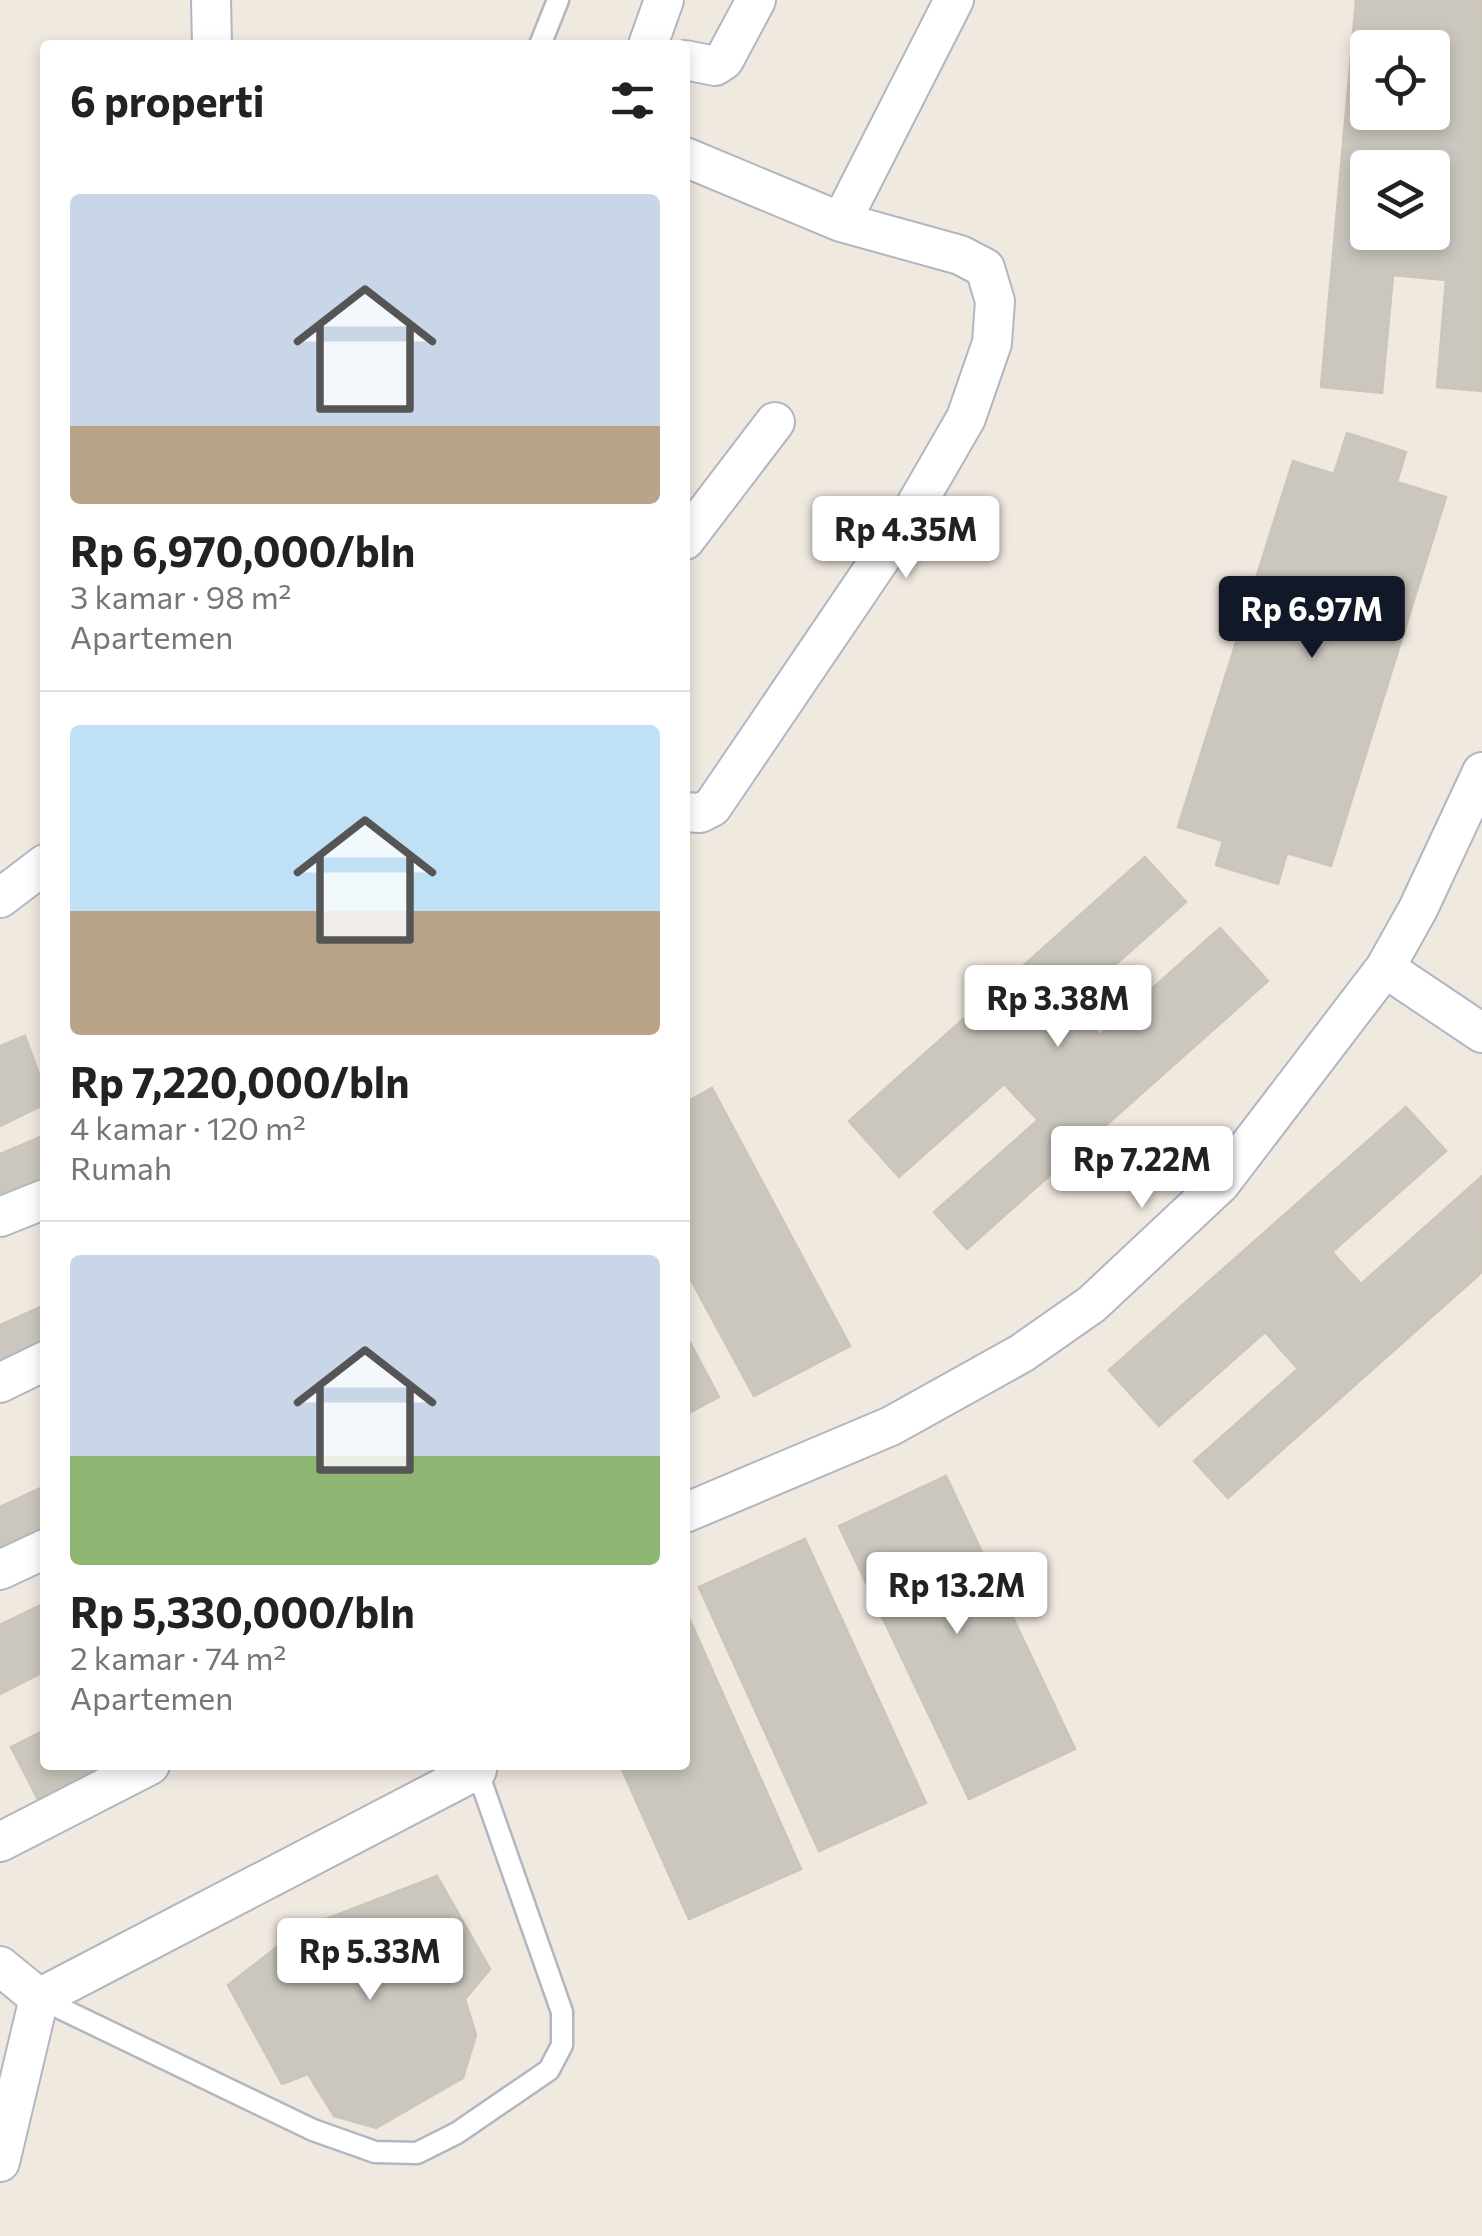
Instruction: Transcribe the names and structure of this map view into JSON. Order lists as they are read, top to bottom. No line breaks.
{"page":{"heading":"6 properti","list":[{"name":"Rp 6,970,000/bln","note":"3 kamar · 98 m² · Apartemen"},{"name":"Rp 7,220,000/bln","note":"4 kamar · 120 m² · Rumah"},{"name":"Rp 5,330,000/bln","note":"2 kamar · 74 m² · Apartemen"}],"price":["Rp 4.35M","Rp 6.97M","Rp 3.38M","Rp 7.22M","Rp 13.2M","Rp 5.33M"]}}
